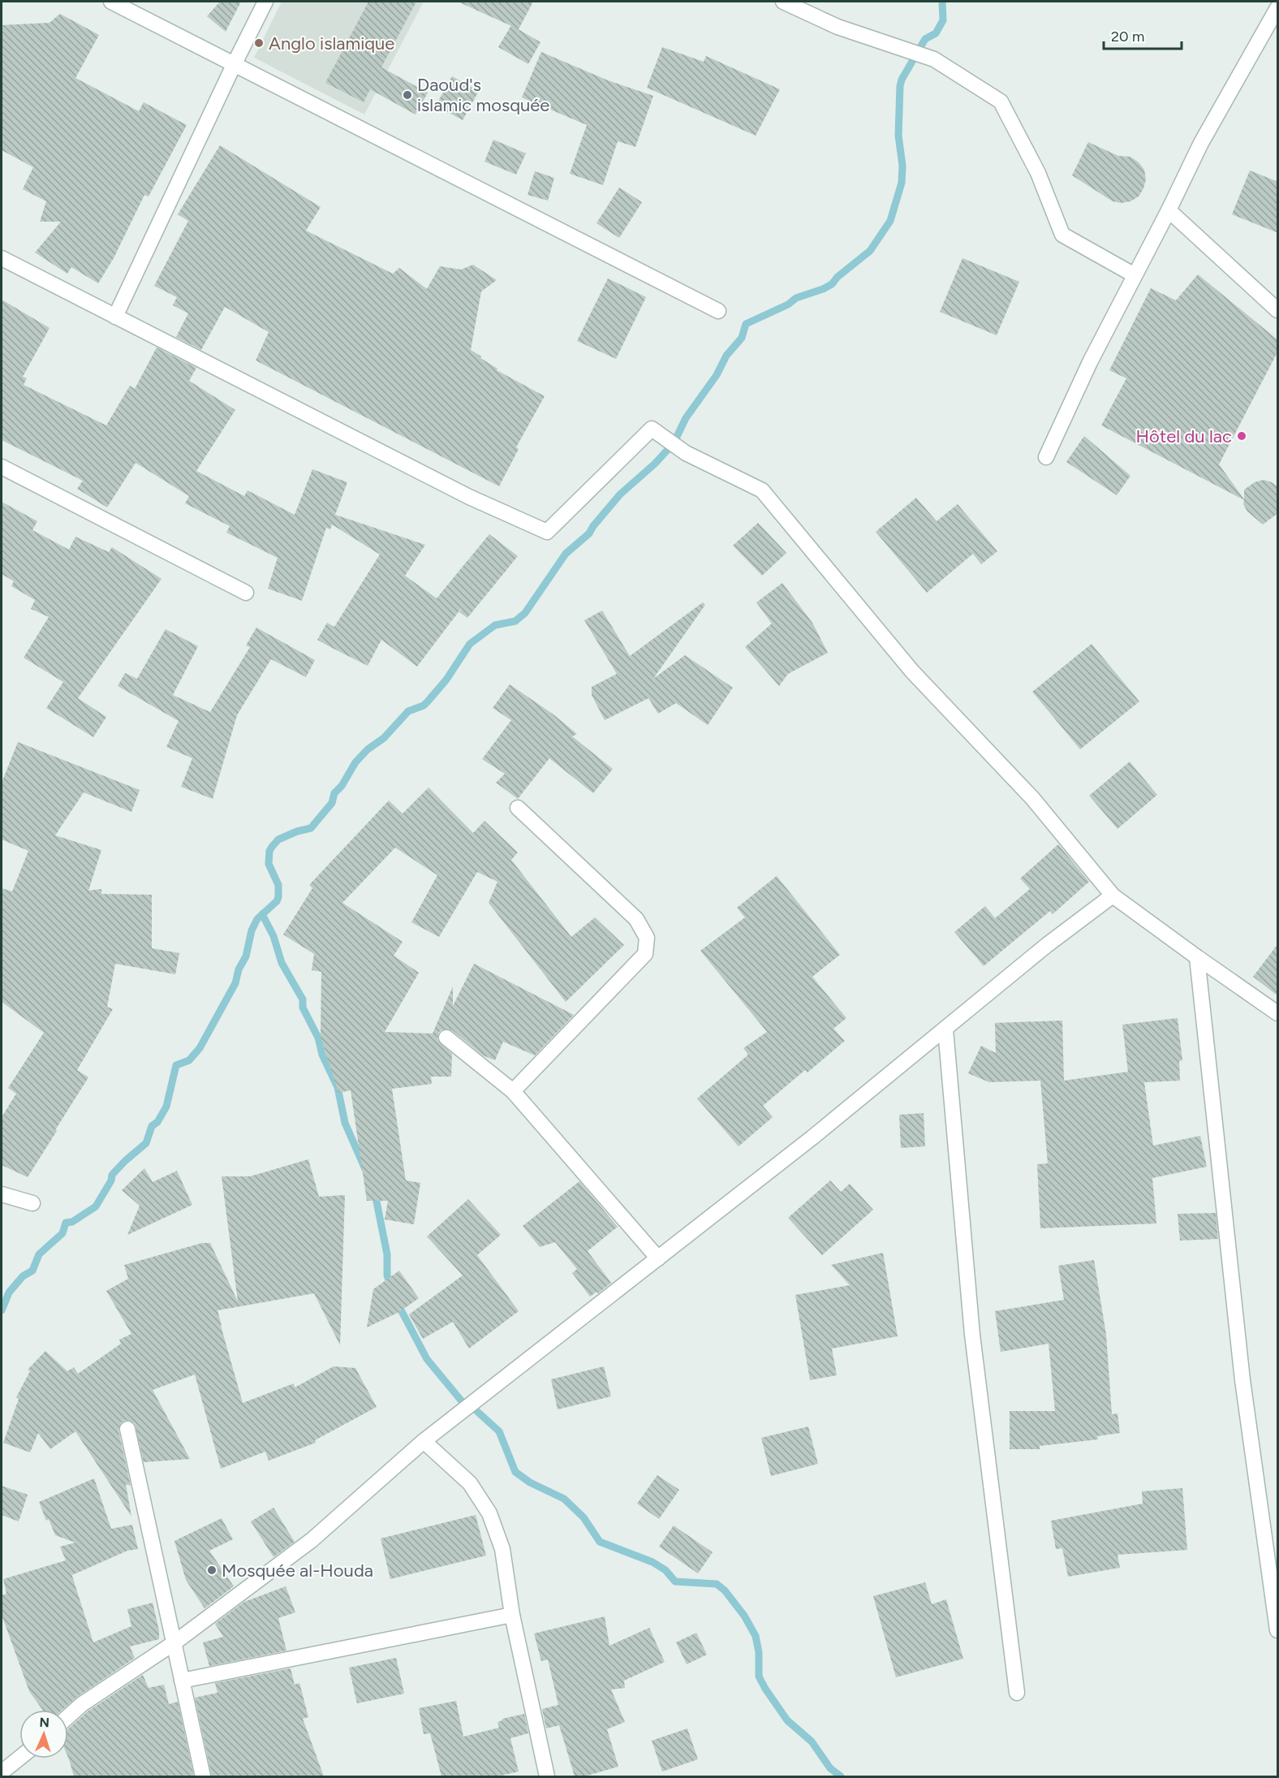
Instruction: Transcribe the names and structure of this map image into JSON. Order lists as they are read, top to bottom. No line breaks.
{"places":["Anglo islamique","Daoud's islamic mosquée","Hôtel du lac","Mosquée al-Houda"],"scale_bar":"20 m","north":"top"}
